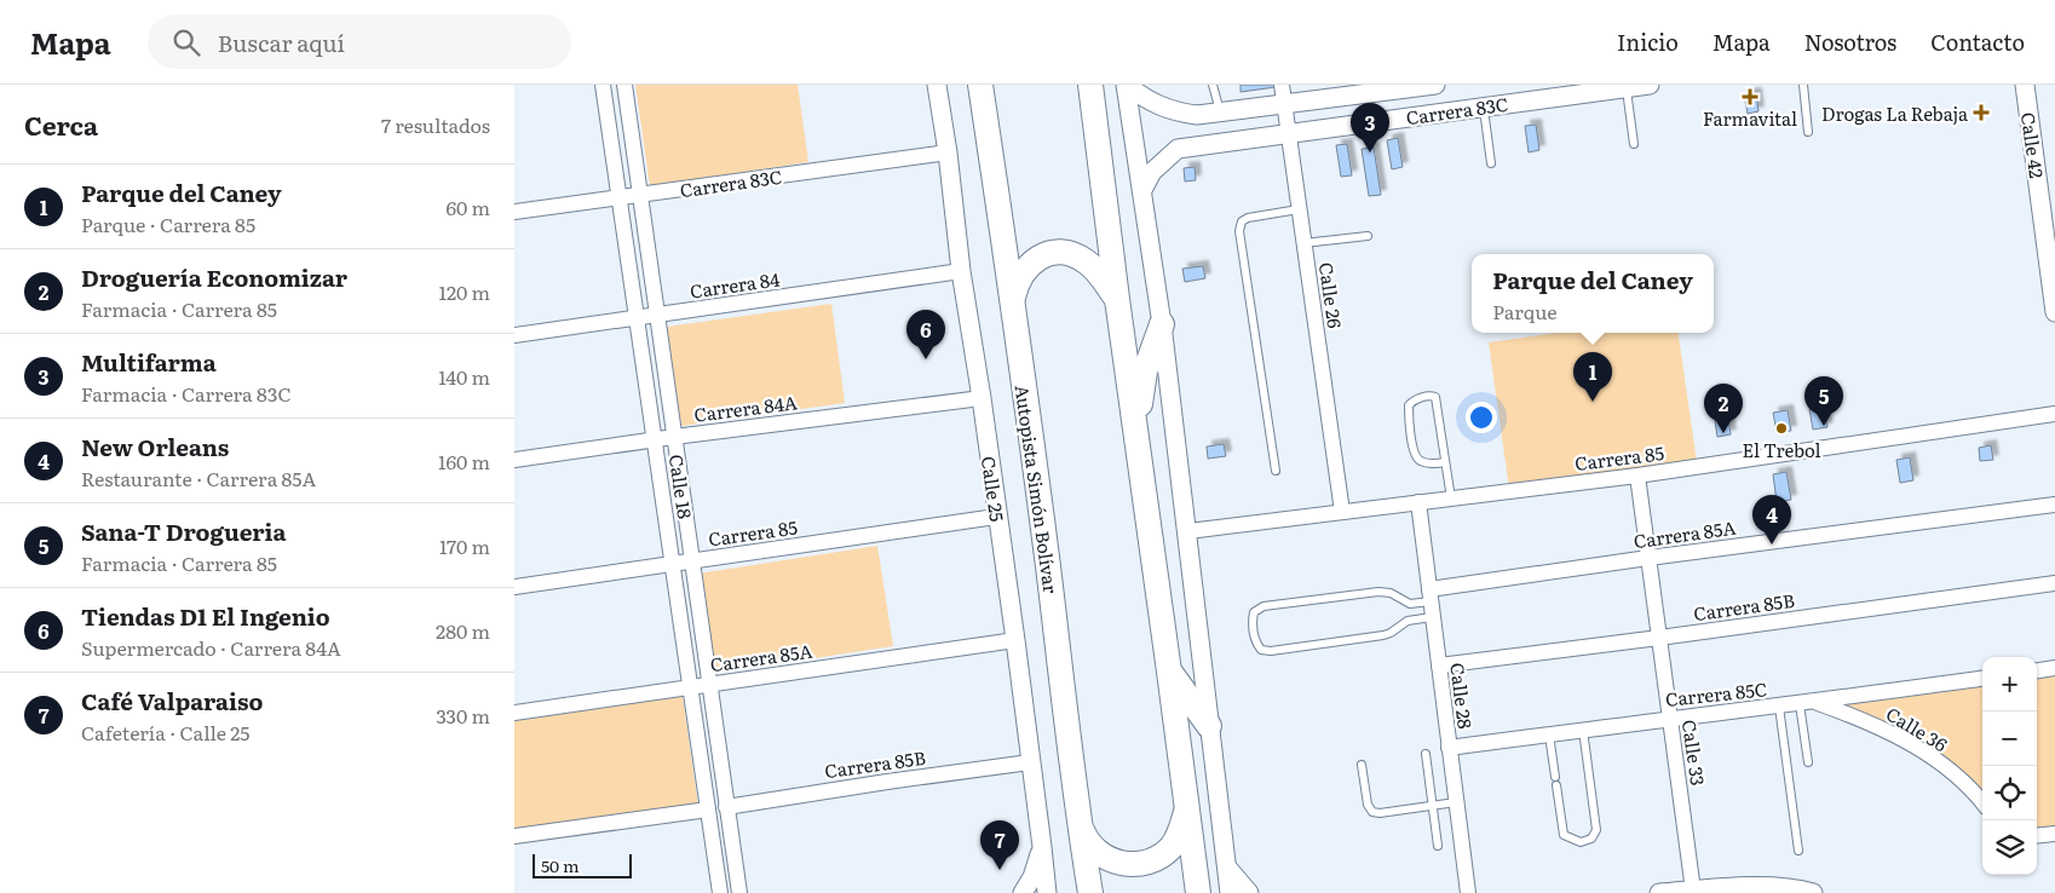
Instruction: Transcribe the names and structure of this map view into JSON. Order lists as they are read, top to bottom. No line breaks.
{"streets":{"highway":["Autopista Simón Bolívar"],"street":["Carrera 83C","Calle 42","Carrera 84","Calle 26","Carrera 84A","Carrera 85","Calle 18","Calle 25","Carrera 85A","Carrera 85B","Carrera 85C","Calle 28","Calle 36","Calle 33"]},"crossings":[["Carrera 83C","Calle 26"],["Carrera 83C","Calle 18"],["Carrera 83C","Calle 25"],["Carrera 84","Calle 18"],["Carrera 84","Calle 25"],["Calle 26","Carrera 85"],["Carrera 84A","Calle 18"],["Carrera 84A","Calle 25"],["Carrera 85","Calle 18"],["Carrera 85","Calle 25"],["Carrera 85","Calle 28"],["Carrera 85","Calle 33"],["Calle 18","Carrera 85A"],["Calle 18","Carrera 85B"],["Calle 25","Carrera 85A"],["Calle 25","Carrera 85B"],["Carrera 85A","Calle 28"],["Carrera 85A","Calle 33"],["Carrera 85B","Calle 28"],["Carrera 85B","Calle 33"],["Carrera 85C","Calle 28"],["Carrera 85C","Calle 36"],["Carrera 85C","Calle 33"]],"places":{"health":["Farmavital","Drogas La Rebaja"],"other":["El Trebol"]},"scale_bar":"50 m","page":{"header":"Mapa","search":"Buscar aquí","nav":["Inicio","Mapa","Nosotros","Contacto"],"heading":["Cerca","7 resultados"],"pins":["3","6","1","5","2","4","7"],"list":[{"mark":"1","name":"Parque del Caney","note":"Parque · Carrera 85","value":"60 m"},{"mark":"2","name":"Droguería Economizar","note":"Farmacia · Carrera 85","value":"120 m"},{"mark":"3","name":"Multifarma","note":"Farmacia · Carrera 83C","value":"140 m"},{"mark":"4","name":"New Orleans","note":"Restaurante · Carrera 85A","value":"160 m"},{"mark":"5","name":"Sana-T Drogueria","note":"Farmacia · Carrera 85","value":"170 m"},{"mark":"6","name":"Tiendas D1 El Ingenio","note":"Supermercado · Carrera 84A","value":"280 m"},{"mark":"7","name":"Café Valparaiso","note":"Cafetería · Calle 25","value":"330 m"}],"popup":["Parque del Caney","Parque"],"map_buttons":["+","−"],"scale":"50 m"}}
